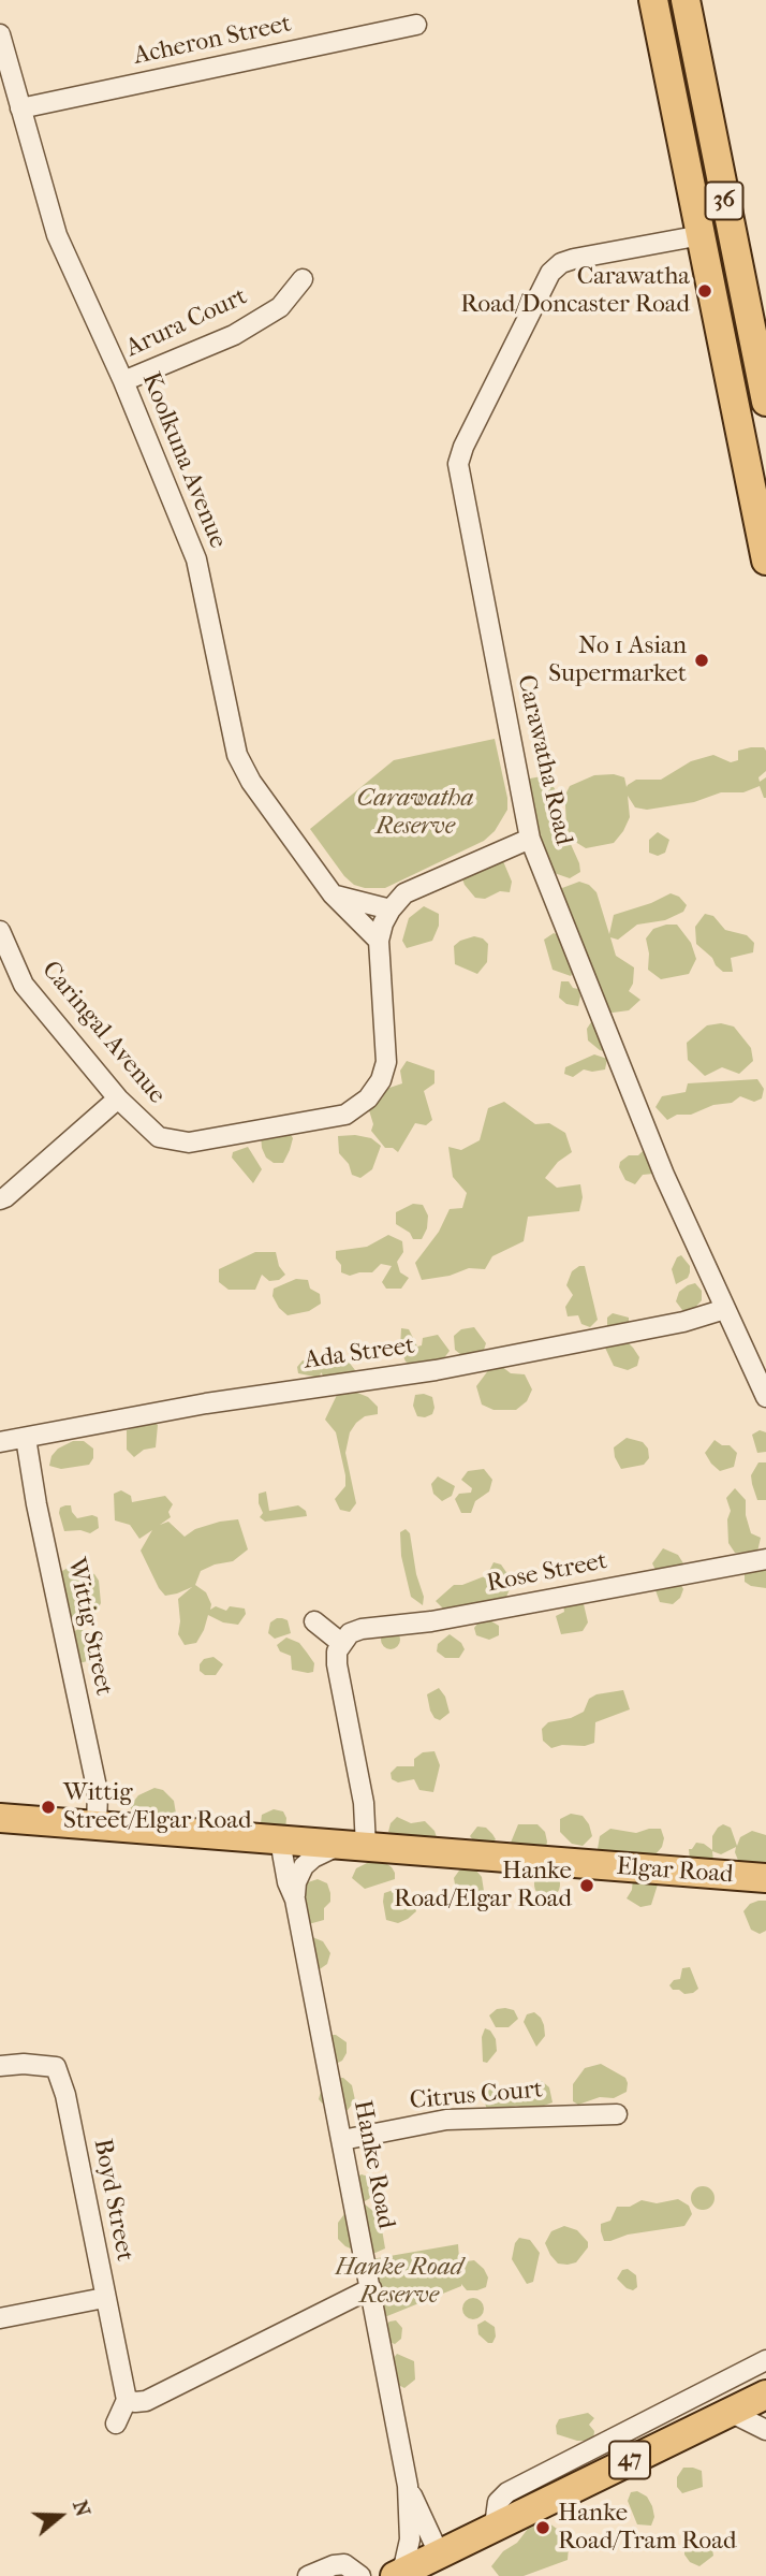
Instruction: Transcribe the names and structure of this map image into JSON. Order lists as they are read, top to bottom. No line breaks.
{"streets":{"main road":["36","Elgar Road","47"],"street":["Acheron Street","Arura Court","Koolkuna Avenue","Carawatha Road","Caringal Avenue","Ada Street","Rose Street","Wittig Street","Citrus Court","Hanke Road","Boyd Street"]},"crossings":[["Acheron Street","Koolkuna Avenue"],["36","Carawatha Road"],["Arura Court","Koolkuna Avenue"],["Koolkuna Avenue","Caringal Avenue"],["Carawatha Road","Ada Street"],["Ada Street","Wittig Street"],["Wittig Street","Elgar Road"],["Elgar Road","Hanke Road"],["Citrus Court","Hanke Road"],["Hanke Road","47"]],"parks":["Carawatha Reserve","Hanke Road Reserve"],"places":["Carawatha Road/Doncaster Road","No 1 Asian Supermarket","Wittig Street/Elgar Road","Hanke Road/Elgar Road","Hanke Road/Tram Road"],"north":"right"}
